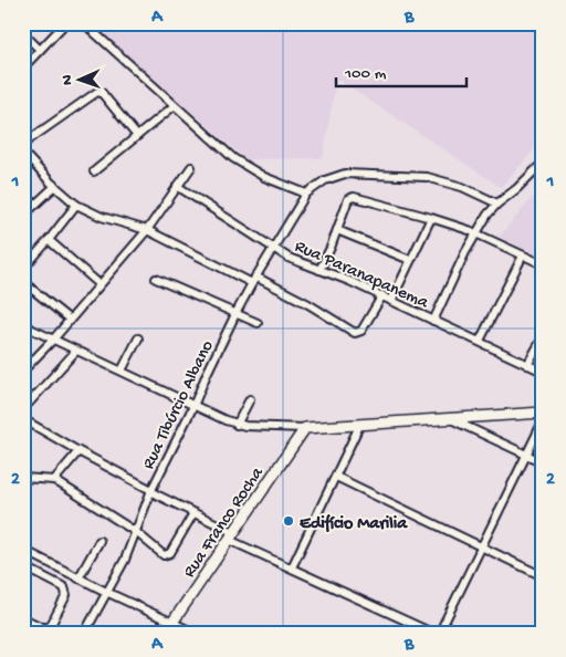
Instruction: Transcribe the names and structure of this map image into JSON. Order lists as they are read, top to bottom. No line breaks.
{"streets":{"main road":["Rua Franco Rocha"],"street":["Rua Paranapanema","Rua Tibúrcio Albano"]},"crossings":[["Rua Paranapanema","Rua Tibúrcio Albano"]],"places":["Edifício Marilia"],"scale_bar":"100 m","north":"left","grid":{"columns":["A","B"],"rows":["1","2"]}}
